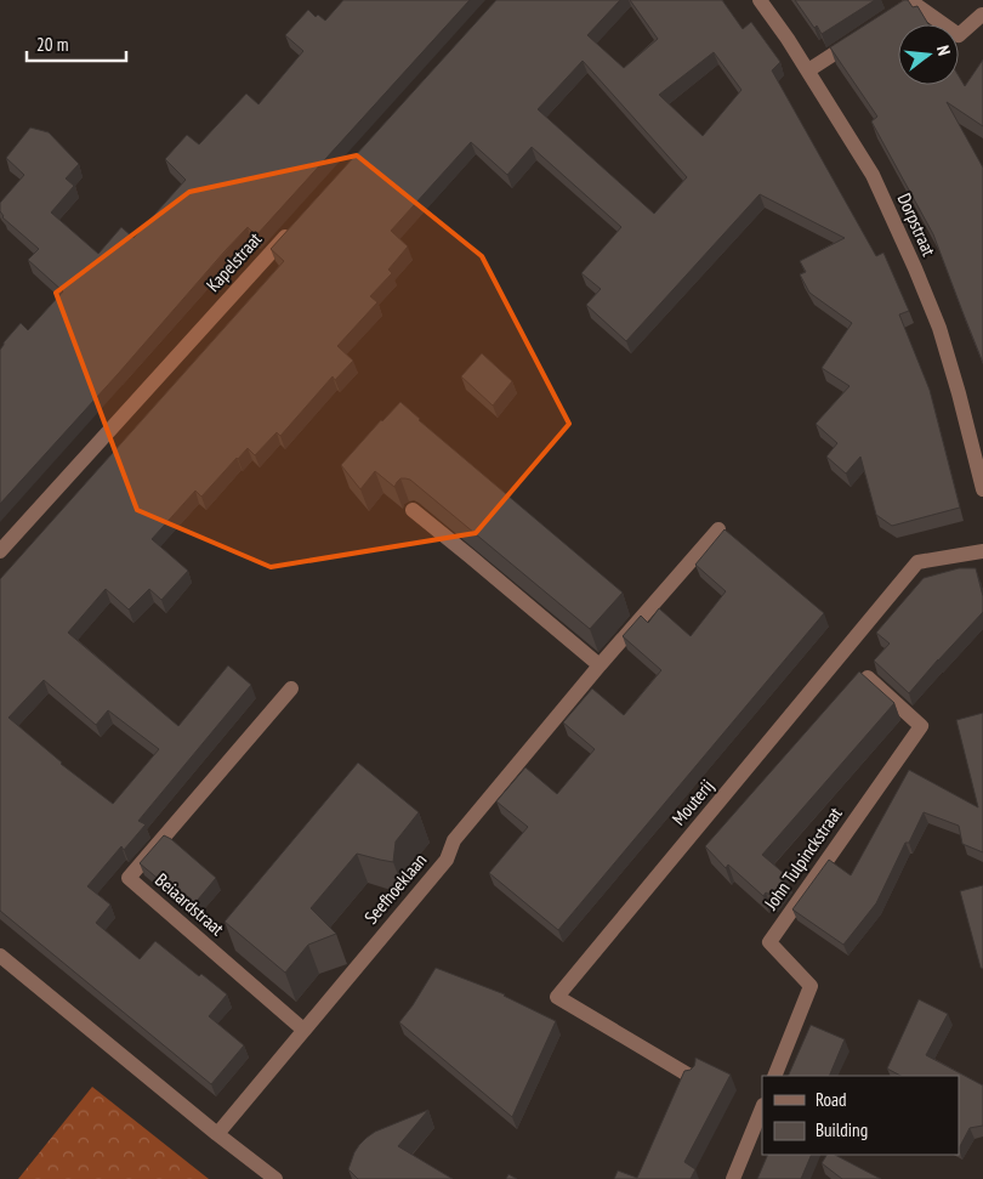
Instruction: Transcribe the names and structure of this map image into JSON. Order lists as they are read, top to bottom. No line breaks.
{"streets":{"street":["Dorpstraat","Kapelstraat","Mouterij","John Tulpinckstraat","Seefhoeklaan","Beiaardstraat"]},"crossings":[["Seefhoeklaan","Beiaardstraat"]],"legend":["Road","Building"],"scale_bar":"20 m","north":"right"}
